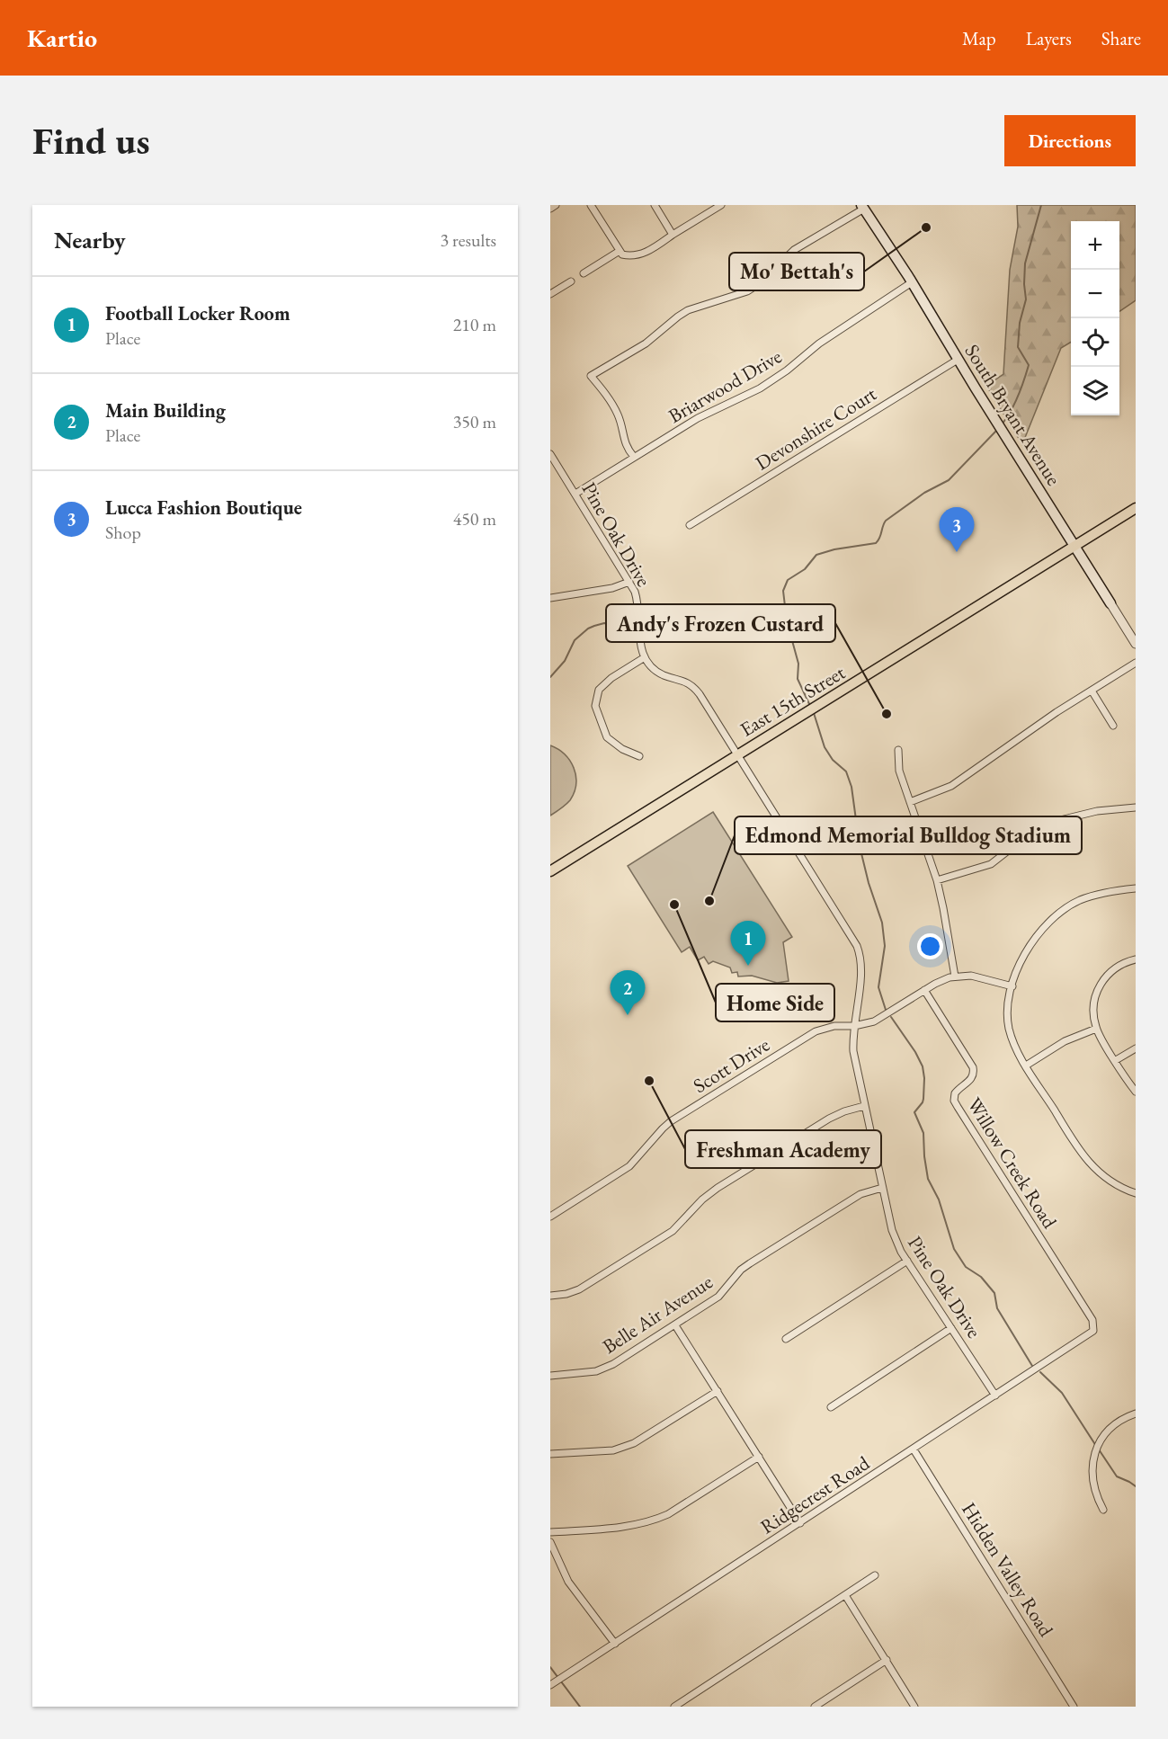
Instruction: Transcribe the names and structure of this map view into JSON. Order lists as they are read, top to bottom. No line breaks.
{"streets":{"main road":["South Bryant Avenue","East 15th Street"],"street":["Briarwood Drive","Devonshire Court","Pine Oak Drive","Scott Drive","Willow Creek Road","Belle Air Avenue","Ridgecrest Road","Hidden Valley Road"]},"crossings":[["Briarwood Drive","South Bryant Avenue"],["Briarwood Drive","Pine Oak Drive"],["South Bryant Avenue","Devonshire Court"],["South Bryant Avenue","East 15th Street"],["Pine Oak Drive","East 15th Street"],["Pine Oak Drive","Scott Drive"],["Pine Oak Drive","Belle Air Avenue"],["Pine Oak Drive","Ridgecrest Road"],["Scott Drive","Willow Creek Road"],["Willow Creek Road","Ridgecrest Road"],["Ridgecrest Road","Hidden Valley Road"]],"places":["Mo' Bettah's","Andy's Frozen Custard","Edmond Memorial Bulldog Stadium","Home Side","Freshman Academy"],"page":{"header":"Kartio","nav":["Map","Layers","Share"],"buttons":"Directions","title":"Find us","heading":["Nearby","3 results"],"map_buttons":["+","−"],"list":[{"mark":"1","name":"Football Locker Room","note":"Place","value":"210 m"},{"mark":"2","name":"Main Building","note":"Place","value":"350 m"},{"mark":"3","name":"Lucca Fashion Boutique","note":"Shop","value":"450 m"}],"pins":["3","1","2"]}}
